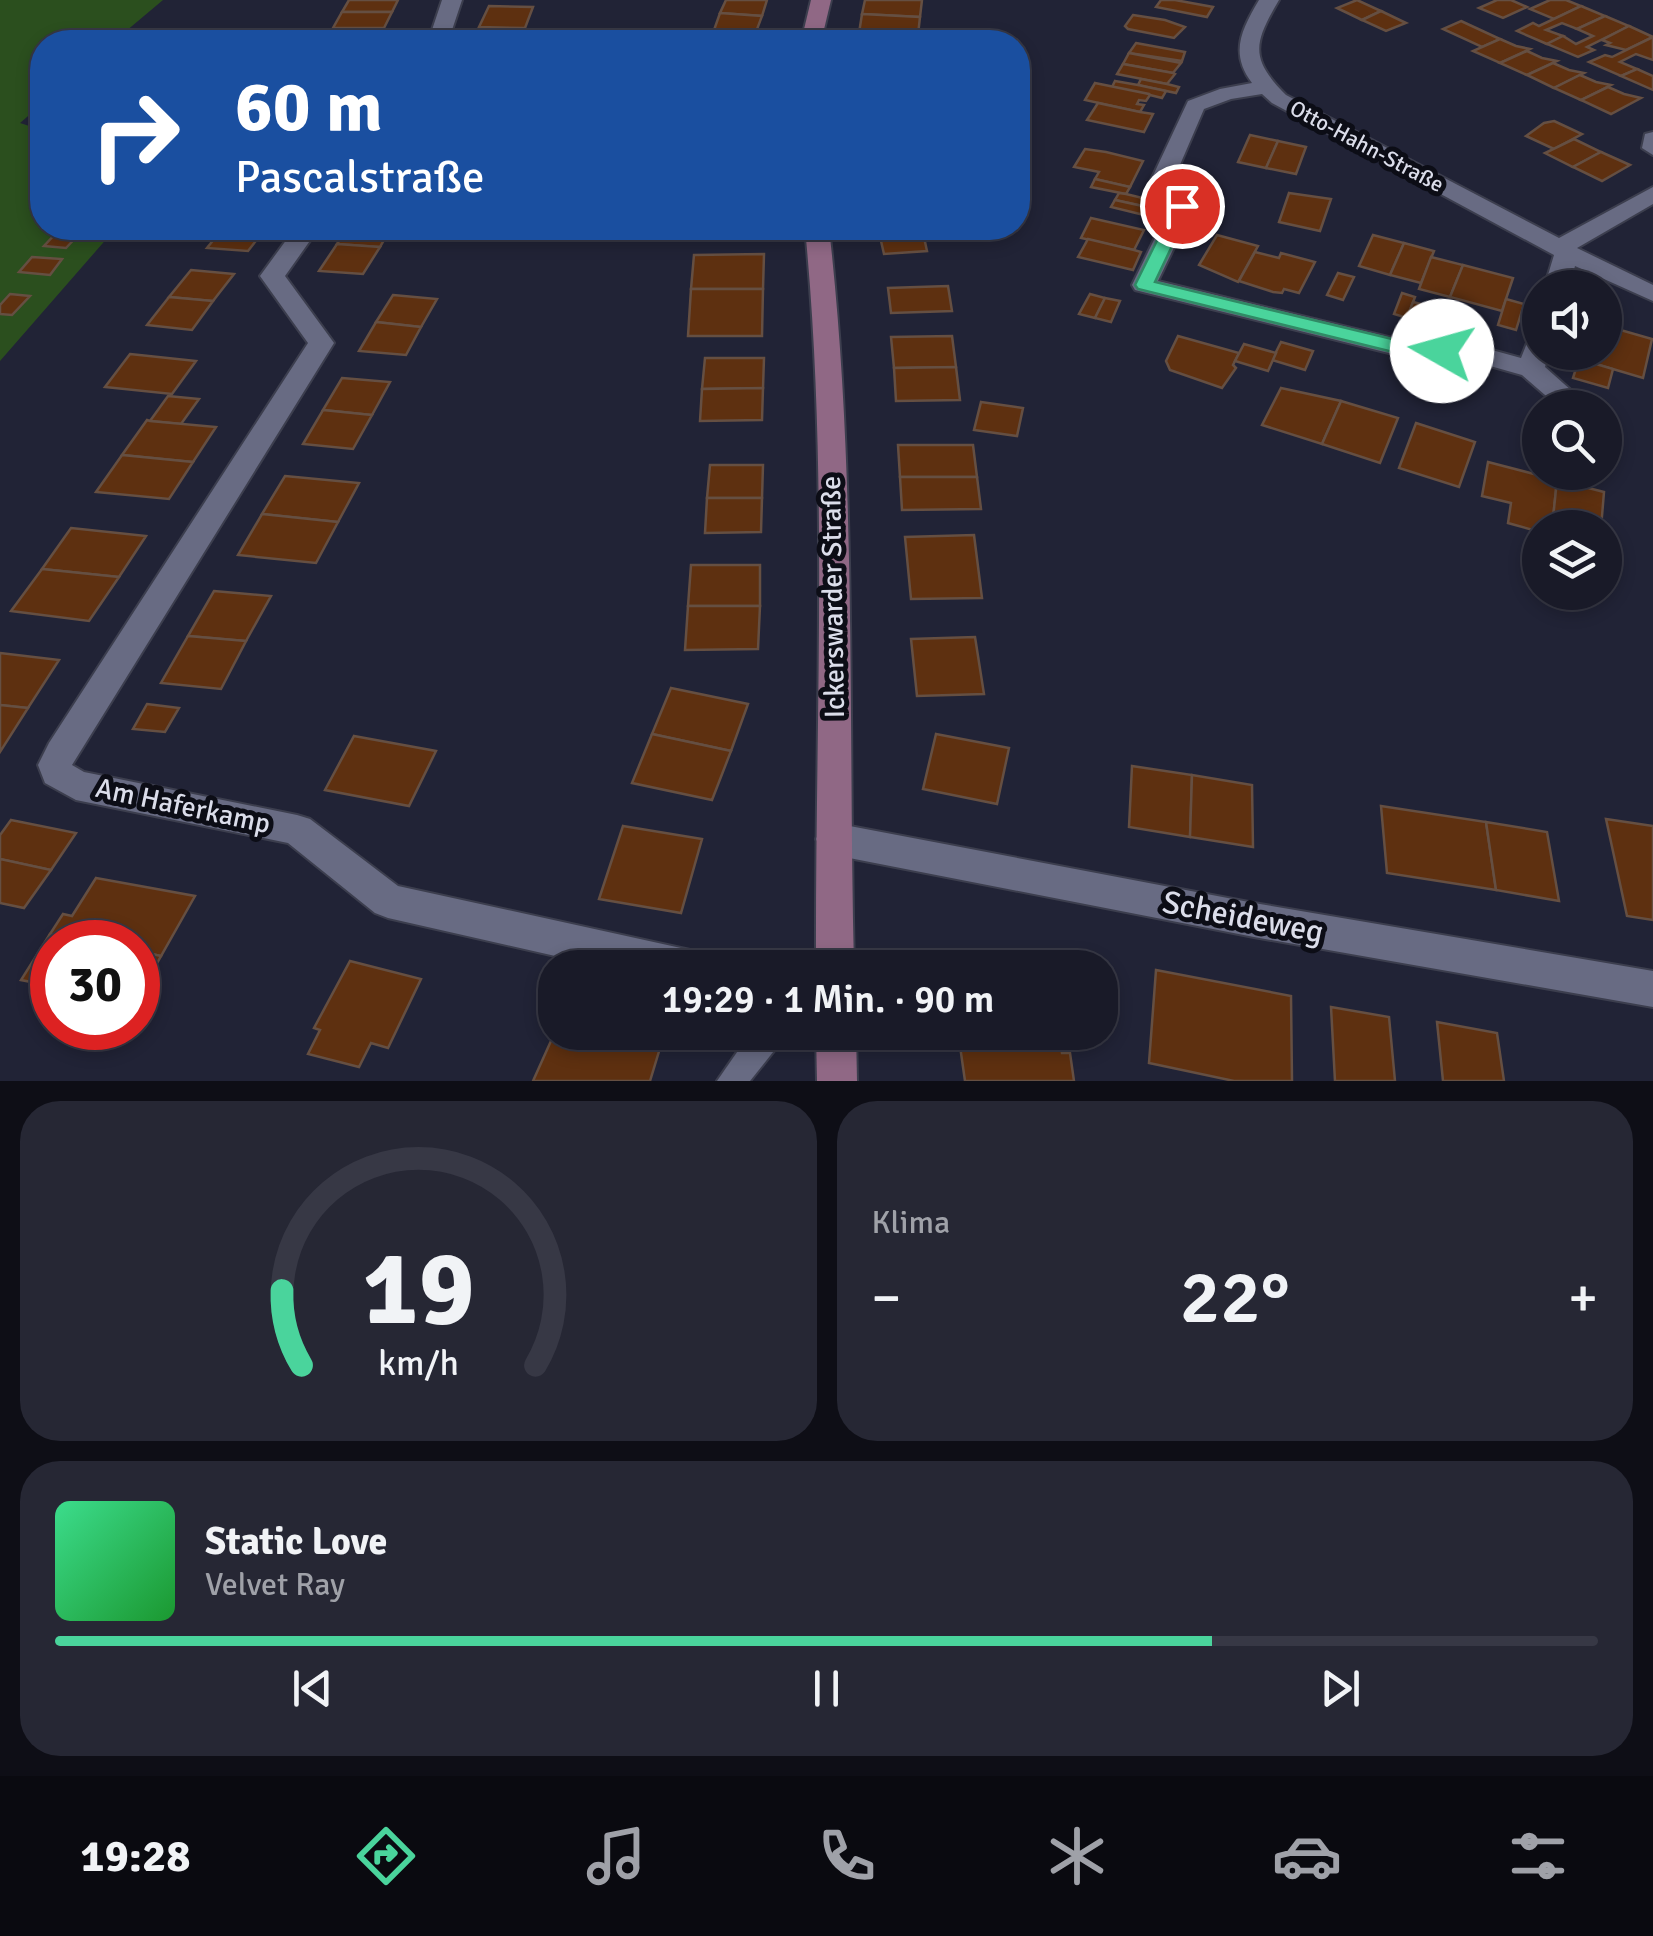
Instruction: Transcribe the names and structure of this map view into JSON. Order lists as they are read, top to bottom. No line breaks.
{"streets":{"main road":["Ickerswarder Straße"],"street":["Otto-Hahn-Straße","Am Haferkamp","Scheideweg"]},"crossings":[["Ickerswarder Straße","Scheideweg"]],"page":{"turn":["60 m","Pascalstraße"],"limit":"30","trip":"19:29 · 1 Min. · 90 m","tile":"Klima","heat":["−","22°","+"],"song":["Static Love","Velvet Ray"],"tabs":"19:28","gauge":["19","km/h"]}}
